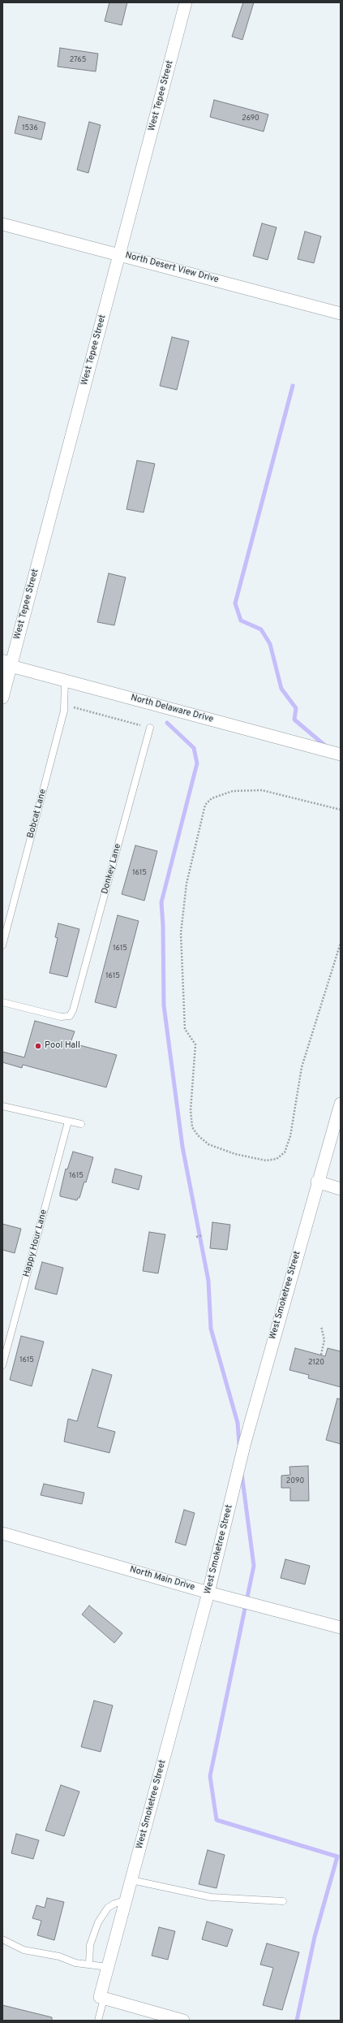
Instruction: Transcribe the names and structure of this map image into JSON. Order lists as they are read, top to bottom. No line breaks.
{"streets":{"street":["West Tepee Street","North Desert View Drive","North Delaware Drive","West Smoketree Street","North Main Drive"],"lane":["Bobcat Lane","Donkey Lane","Happy Hour Lane"]},"crossings":[["West Tepee Street","North Desert View Drive"],["West Tepee Street","North Delaware Drive"],["North Delaware Drive","Bobcat Lane"],["West Smoketree Street","North Main Drive"]],"places":["Pool Hall"],"house_numbers":["2765","2690","1536","1615","1615","1615","1615","1615","2120","2090"]}
